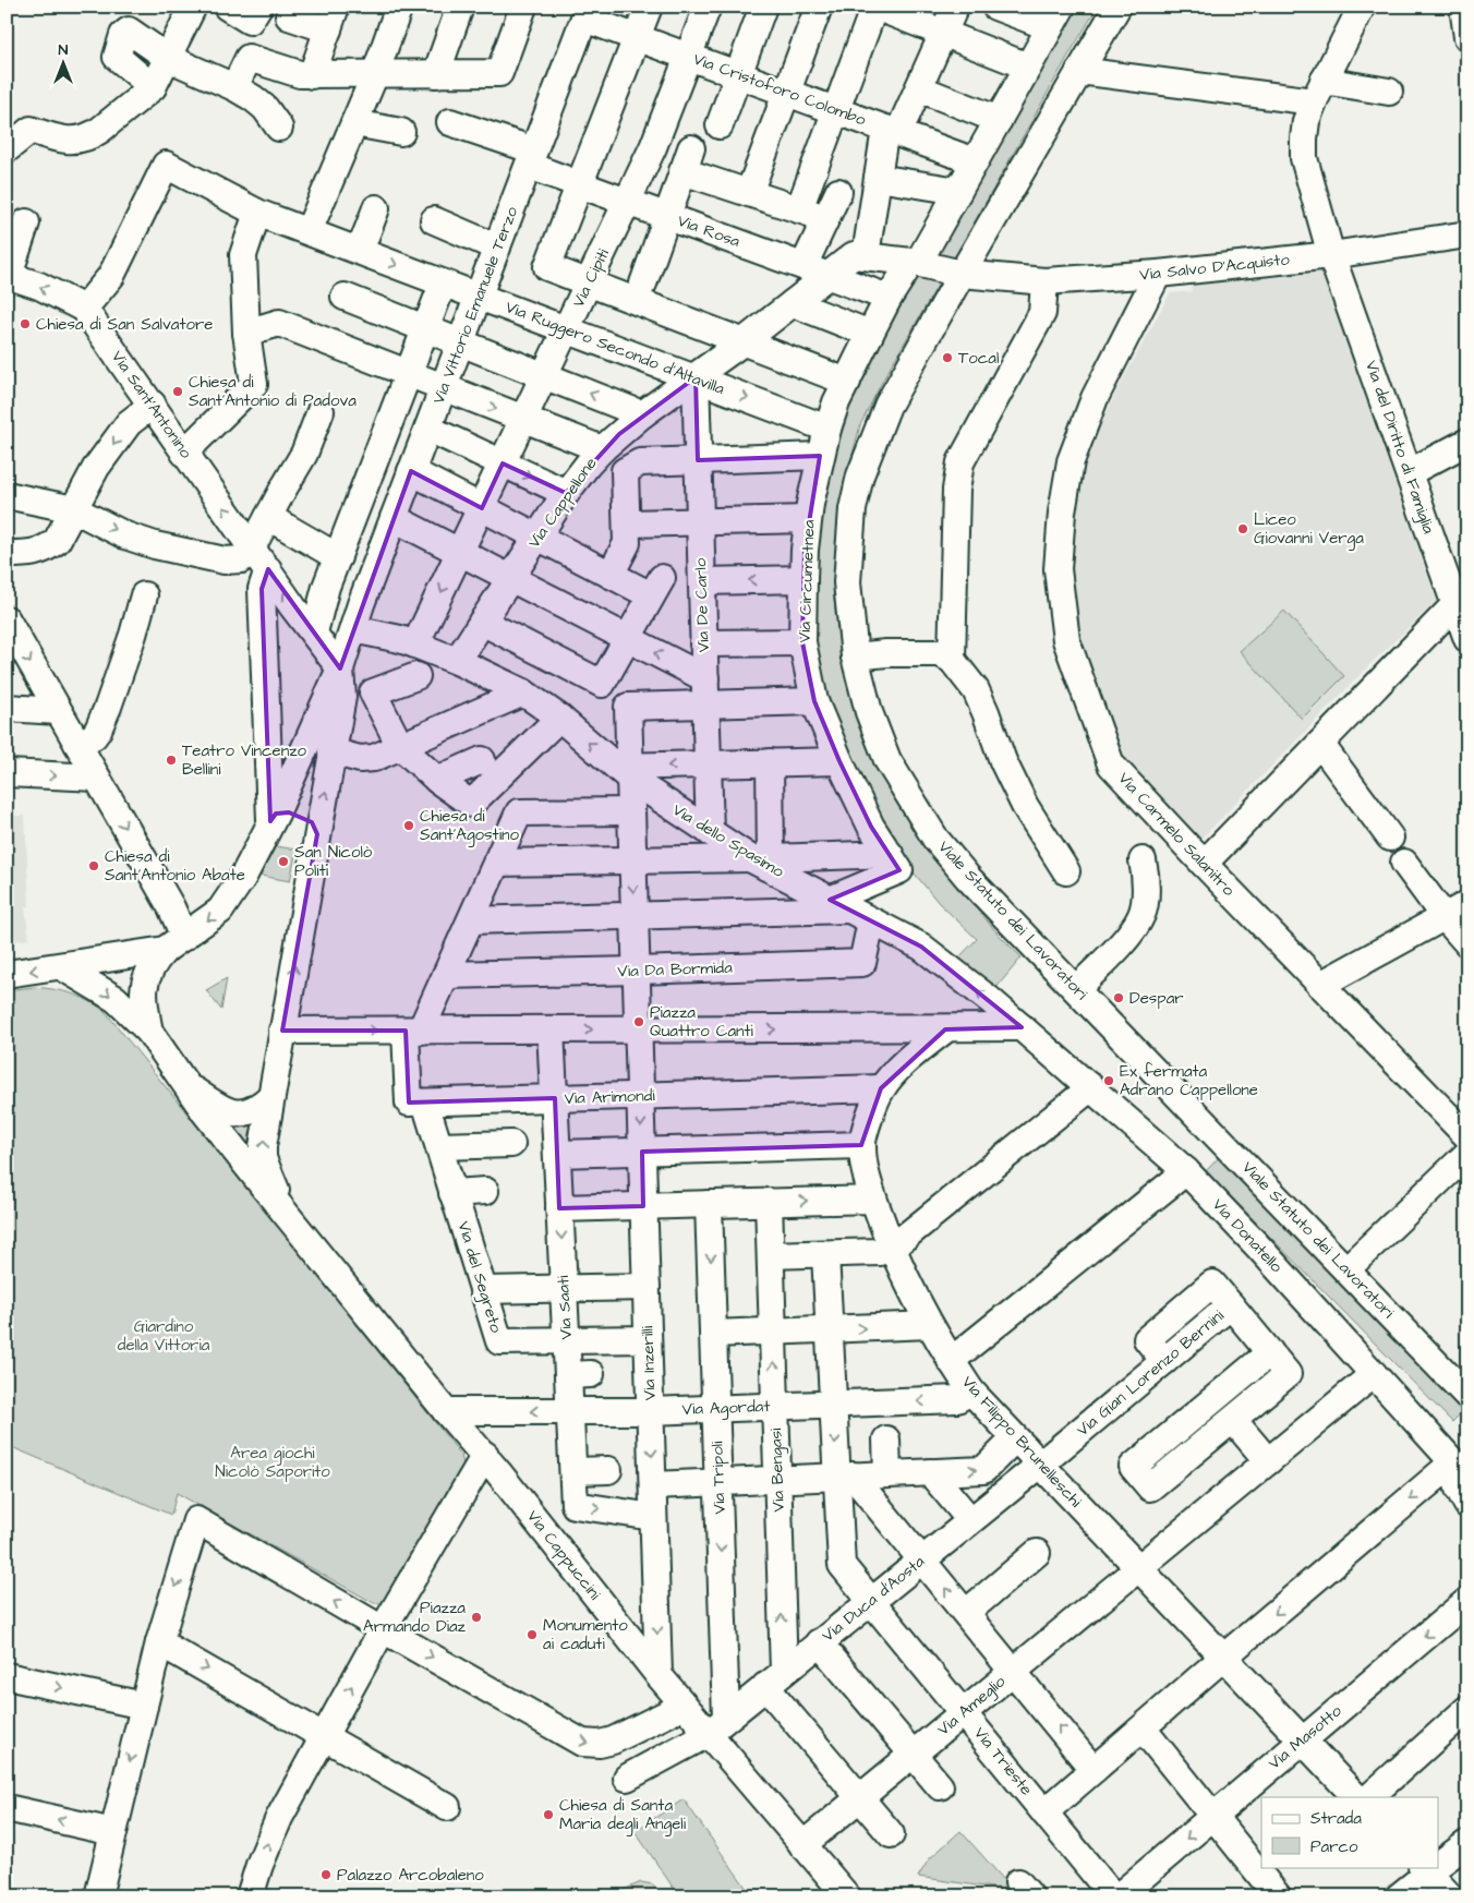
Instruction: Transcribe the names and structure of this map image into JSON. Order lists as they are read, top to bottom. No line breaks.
{"streets":{"street":["Via Cristoforo Colombo","Via Rosa","Via Salvo D'Acquisto","Via Cipitì","Via Vittorio Emanuele Terzo","Via Ruggero Secondo d'Altavilla","Via Sant'Antonino","Via del Diritto di Famiglia","Via Cappellone","Via Circumetnea","Via De Carlo","Via Carmelo Salanitro","Via dello Spasimo","Viale Statuto dei Lavoratori","Via Da Bormida","Via Arimondi","Via Donatello","Via del Segreto","Via Saati","Via Inzerilli","Via Gian Lorenzo Bernini","Via Agordat","Via Filippo Brunelleschi","Via Bengasi","Via Tripoli","Via Cappuccini","Via Duca d'Aosta","Via Ameglio","Via Masotto","Via Trieste"]},"crossings":[["Via Cristoforo Colombo","Via Cipitì"],["Via Cristoforo Colombo","Via Vittorio Emanuele Terzo"],["Via Cristoforo Colombo","Via Circumetnea"],["Via Rosa","Via Cipitì"],["Via Rosa","Via Vittorio Emanuele Terzo"],["Via Rosa","Via Cappellone"],["Via Rosa","Via Circumetnea"],["Via Salvo D'Acquisto","Via del Diritto di Famiglia"],["Via Salvo D'Acquisto","Via Cappellone"],["Via Salvo D'Acquisto","Via Circumetnea"],["Via Salvo D'Acquisto","Via Carmelo Salanitro"],["Via Salvo D'Acquisto","Viale Statuto dei Lavoratori"],["Via Cipitì","Via Ruggero Secondo d'Altavilla"],["Via Cipitì","Via dello Spasimo"],["Via Vittorio Emanuele Terzo","Via Ruggero Secondo d'Altavilla"],["Via Vittorio Emanuele Terzo","Via Sant'Antonino"],["Via Vittorio Emanuele Terzo","Via dello Spasimo"],["Via Ruggero Secondo d'Altavilla","Via Sant'Antonino"],["Via Ruggero Secondo d'Altavilla","Via Cappellone"],["Via Ruggero Secondo d'Altavilla","Via Circumetnea"],["Via Ruggero Secondo d'Altavilla","Via De Carlo"],["Via Cappellone","Via Circumetnea"],["Via Cappellone","Via De Carlo"],["Via Cappellone","Via dello Spasimo"],["Via De Carlo","Via dello Spasimo"],["Via dello Spasimo","Via Da Bormida"],["Via dello Spasimo","Via Donatello"],["Via Da Bormida","Via Inzerilli"],["Via Arimondi","Via del Segreto"],["Via Arimondi","Via Saati"],["Via Arimondi","Via Inzerilli"],["Via Arimondi","Via Filippo Brunelleschi"],["Via Donatello","Via Ameglio"],["Via del Segreto","Via Saati"],["Via del Segreto","Via Inzerilli"],["Via Saati","Via Inzerilli"],["Via Saati","Via Agordat"],["Via Inzerilli","Via Agordat"],["Via Inzerilli","Via Cappuccini"],["Via Gian Lorenzo Bernini","Via Filippo Brunelleschi"],["Via Gian Lorenzo Bernini","Via Duca d'Aosta"],["Via Agordat","Via Filippo Brunelleschi"],["Via Agordat","Via Bengasi"],["Via Agordat","Via Tripoli"],["Via Agordat","Via Cappuccini"],["Via Agordat","Via Trieste"],["Via Filippo Brunelleschi","Via Duca d'Aosta"],["Via Filippo Brunelleschi","Via Ameglio"],["Via Filippo Brunelleschi","Via Masotto"],["Via Bengasi","Via Duca d'Aosta"],["Via Tripoli","Via Cappuccini"],["Via Tripoli","Via Duca d'Aosta"],["Via Cappuccini","Via Duca d'Aosta"],["Via Cappuccini","Via Ameglio"],["Via Duca d'Aosta","Via Trieste"],["Via Ameglio","Via Trieste"]],"one_way":["Via Inzerilli","Via Bengasi","Via Tripoli"],"parks":["Giardino della Vittoria","Area giochi Nicolò Saporito"],"places":["Chiesa di San Salvatore","Tocal","Chiesa di Sant'Antonio di Padova","Liceo Giovanni Verga","Teatro Vincenzo Bellini","Chiesa di Sant'Agostino","San Nicolò Politi","Chiesa di Sant'Antonio Abate","Despar","Piazza Quattro Canti","Ex fermata Adrano Cappellone","Piazza Armando Diaz","Monumento ai caduti","Chiesa di Santa Maria degli Angeli","Palazzo Arcobaleno"],"legend":["Strada","Parco"],"north":"top"}
